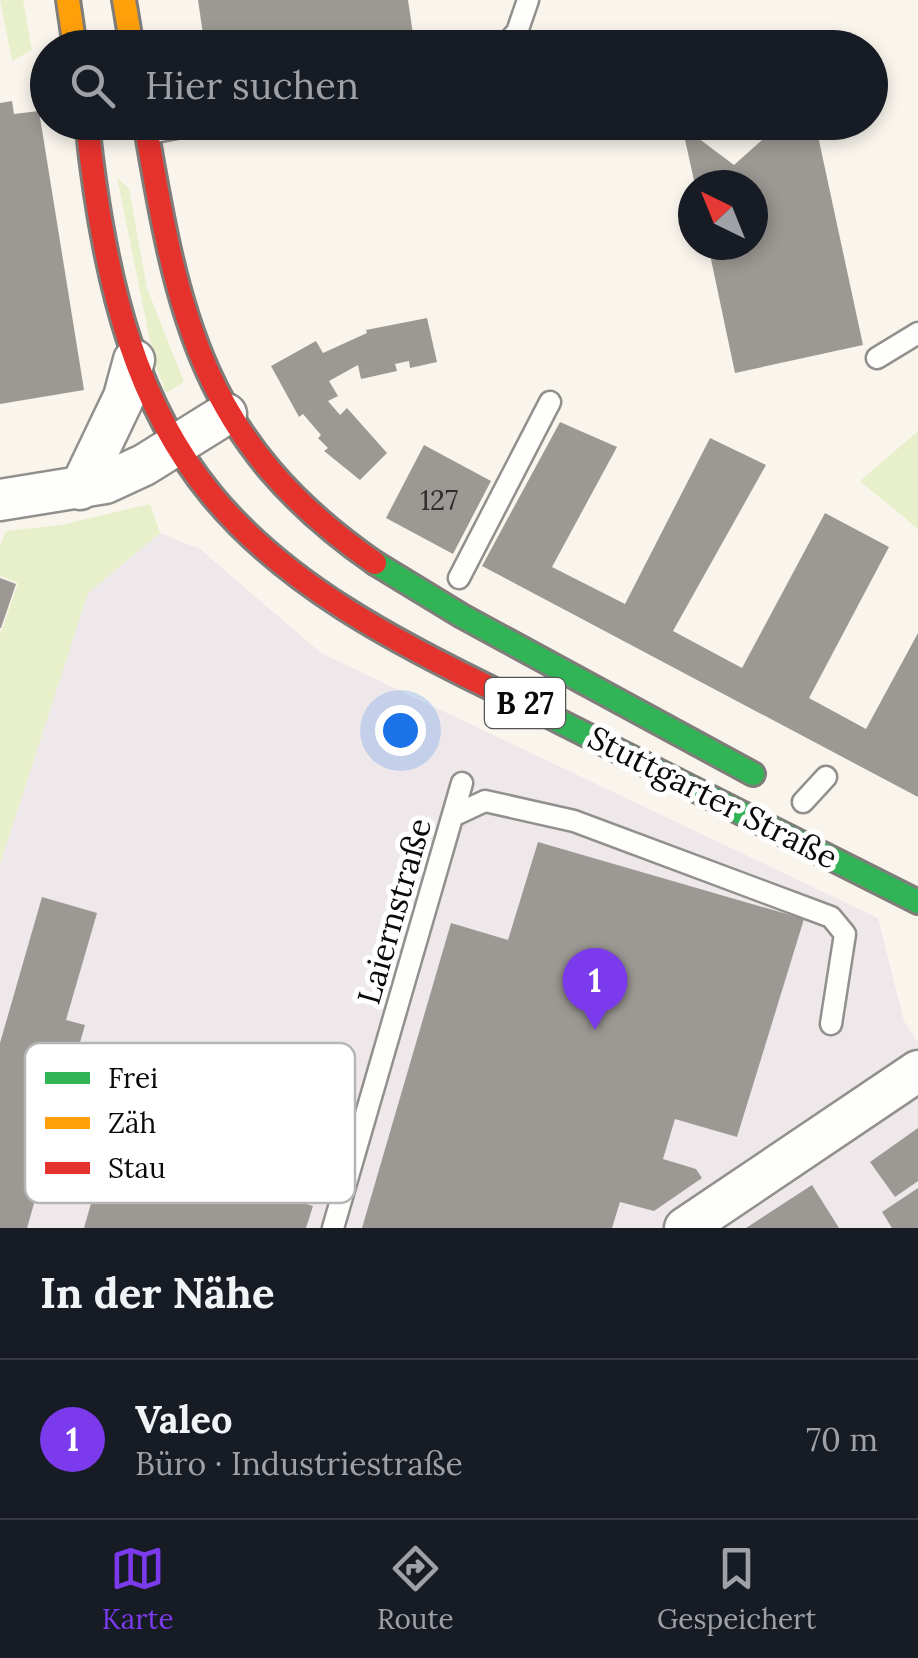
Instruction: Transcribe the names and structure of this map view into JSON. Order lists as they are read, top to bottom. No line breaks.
{"streets":{"main road":["B 27","Stuttgarter Straße"],"lane":["Laiernstraße"]},"house_numbers":["127"],"legend":["Frei","Zäh","Stau"],"north":"top left","page":{"search":"Hier suchen","pins":"1","heading":"In der Nähe","list":[{"mark":"1","name":"Valeo","note":"Büro · Industriestraße","value":"70 m"}],"nav":["Karte","Route","Gespeichert"]}}
